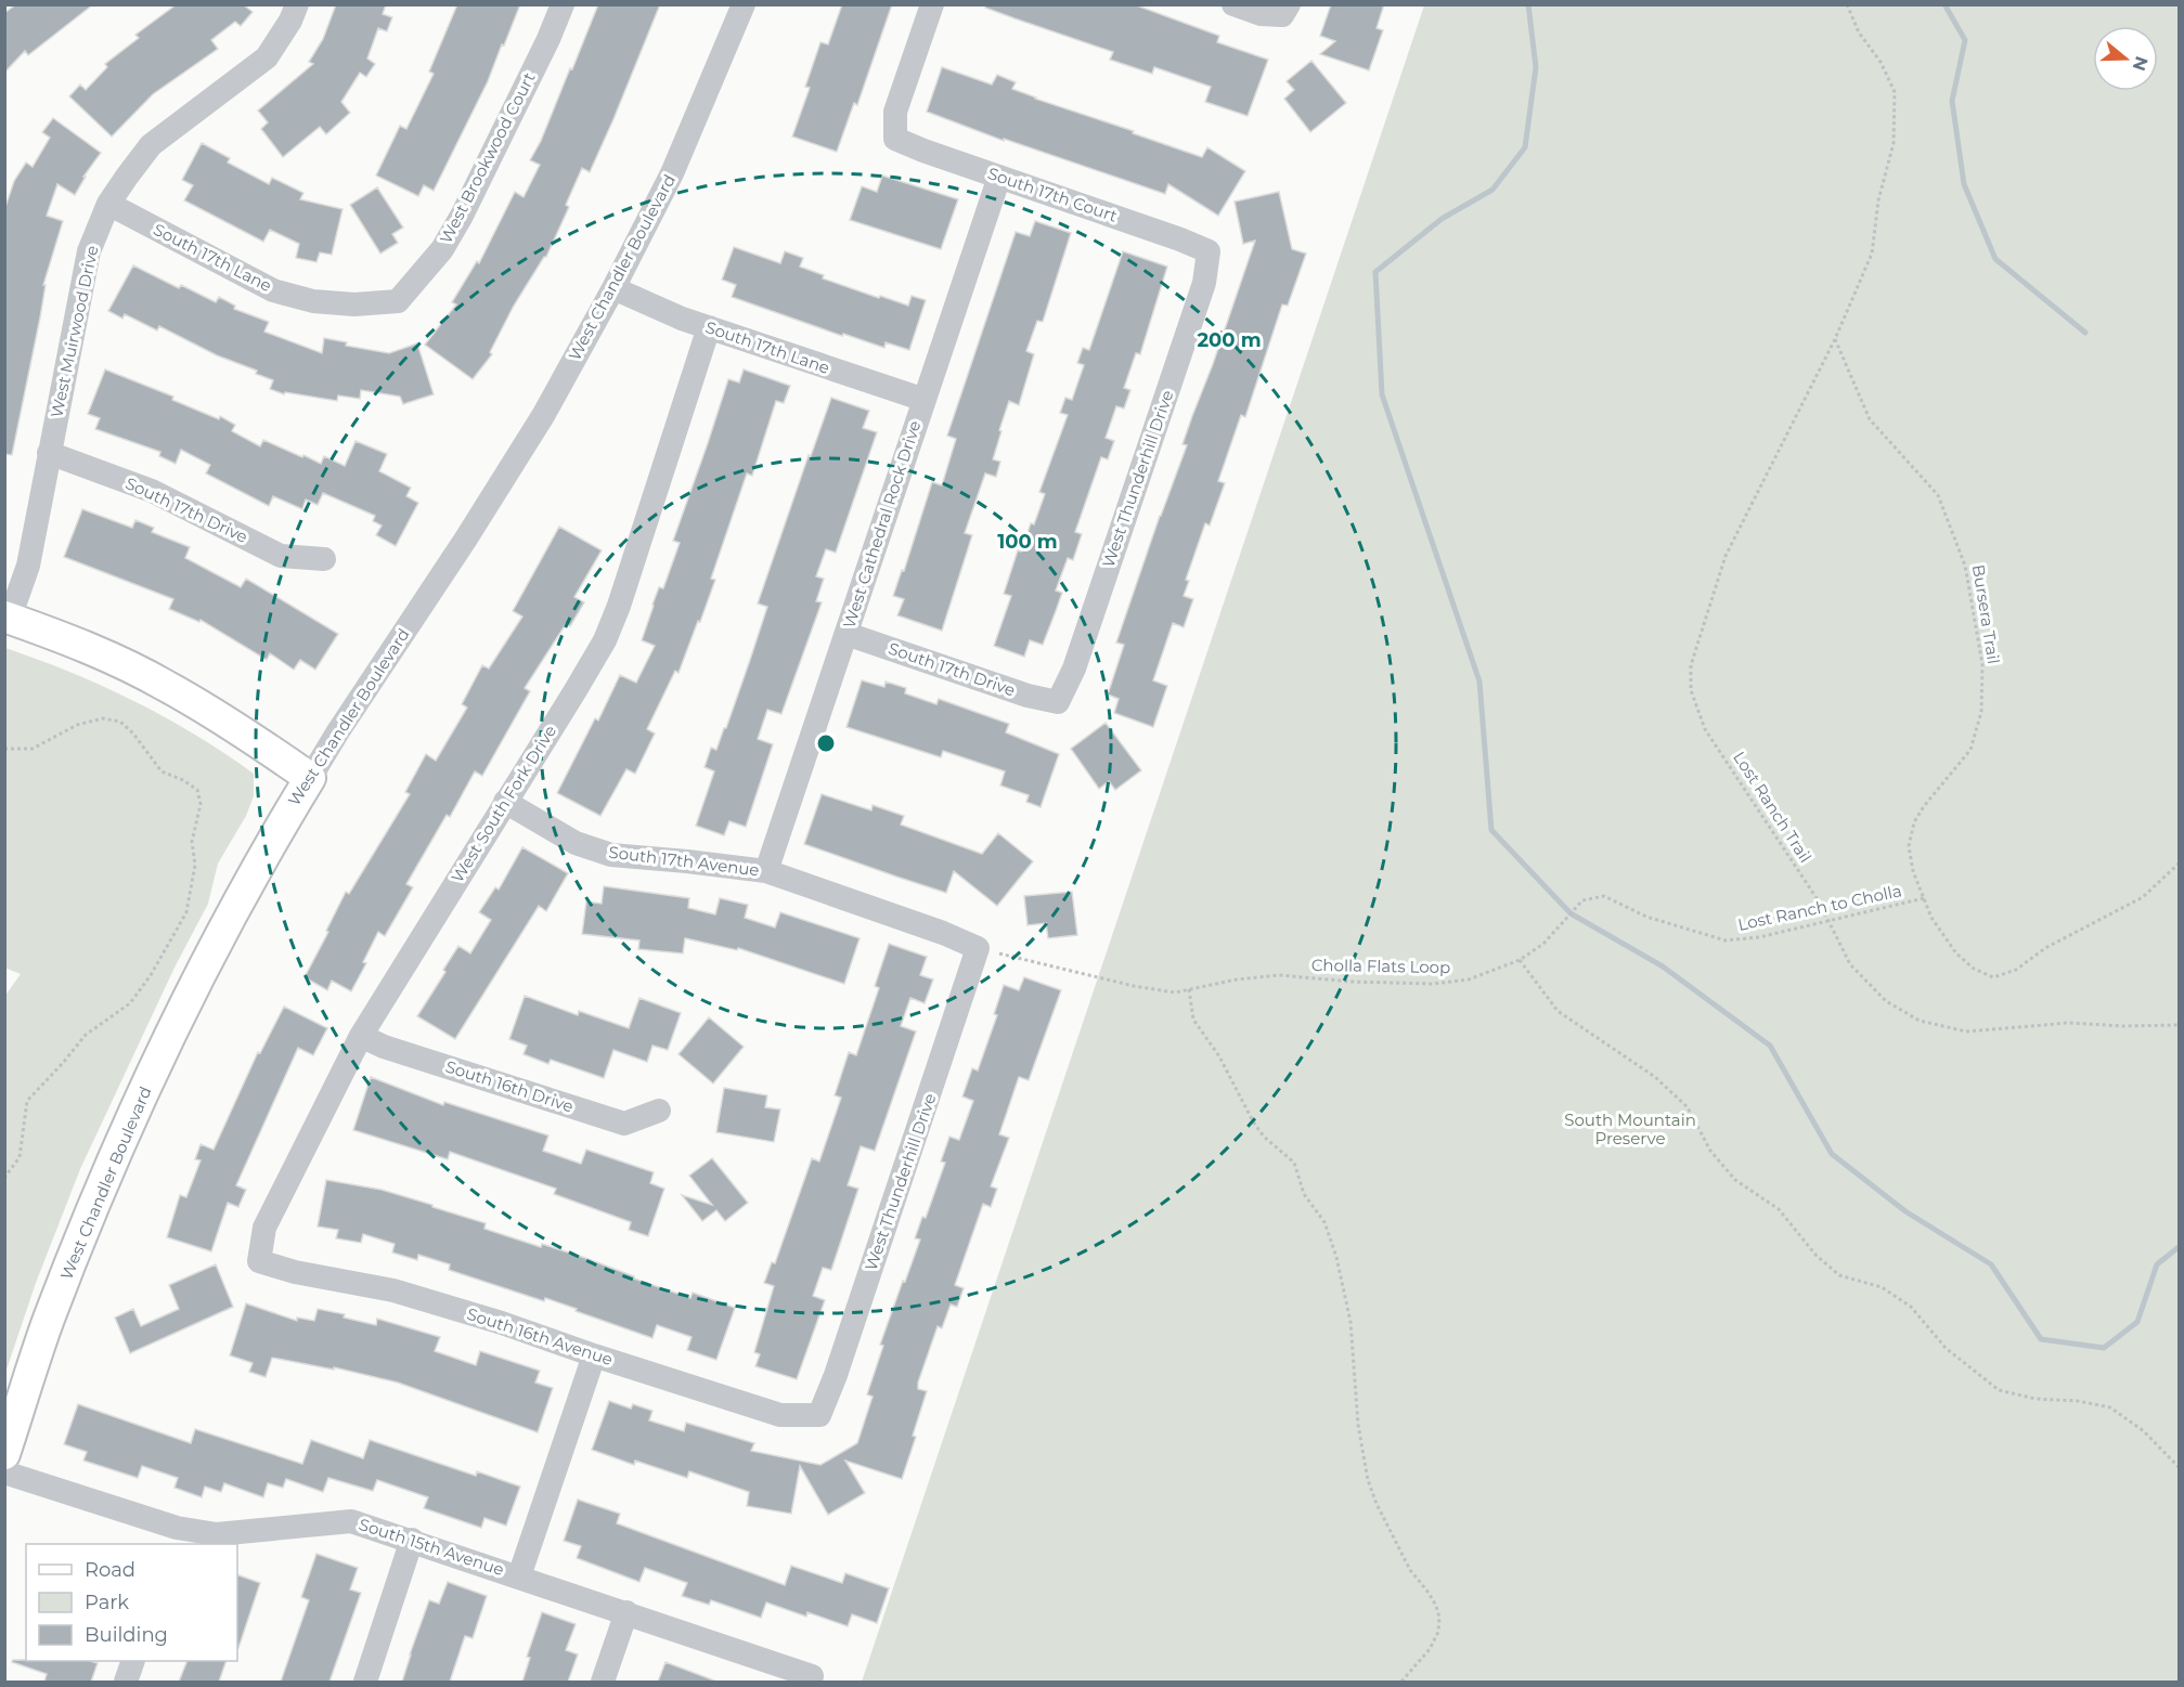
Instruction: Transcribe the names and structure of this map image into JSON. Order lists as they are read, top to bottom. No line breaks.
{"streets":{"main road":["West Chandler Boulevard"],"street":["West Brookwood Court","South 17th Court","South 17th Lane","West Muirwood Drive","West Thunderhill Drive","South 17th Drive","West Cathedral Rock Drive","West South Fork Drive","South 17th Avenue","South 16th Drive","South 16th Avenue","South 15th Avenue"],"path":["Bursera Trail","Lost Ranch Trail","Lost Ranch to Cholla","Cholla Flats Loop"]},"crossings":[["West Brookwood Court","South 17th Lane"],["South 17th Court","West Thunderhill Drive"],["South 17th Court","West Cathedral Rock Drive"],["South 17th Lane","West Chandler Boulevard"],["South 17th Lane","West Muirwood Drive"],["South 17th Lane","West Cathedral Rock Drive"],["South 17th Lane","West South Fork Drive"],["West Muirwood Drive","South 17th Drive"],["West Thunderhill Drive","South 17th Drive"],["West Thunderhill Drive","South 17th Avenue"],["West Thunderhill Drive","Cholla Flats Loop"],["West Thunderhill Drive","South 16th Avenue"],["South 17th Drive","West Cathedral Rock Drive"],["West Cathedral Rock Drive","South 17th Avenue"],["Bursera Trail","Lost Ranch Trail"],["Bursera Trail","Lost Ranch to Cholla"],["West South Fork Drive","South 17th Avenue"],["West South Fork Drive","South 16th Drive"],["West South Fork Drive","South 16th Avenue"],["Lost Ranch Trail","Lost Ranch to Cholla"],["South 17th Avenue","Cholla Flats Loop"],["Lost Ranch to Cholla","Cholla Flats Loop"]],"parks":["South Mountain Preserve"],"legend":["Road","Park","Building"],"north":"right","rings":["200 m","100 m"]}
